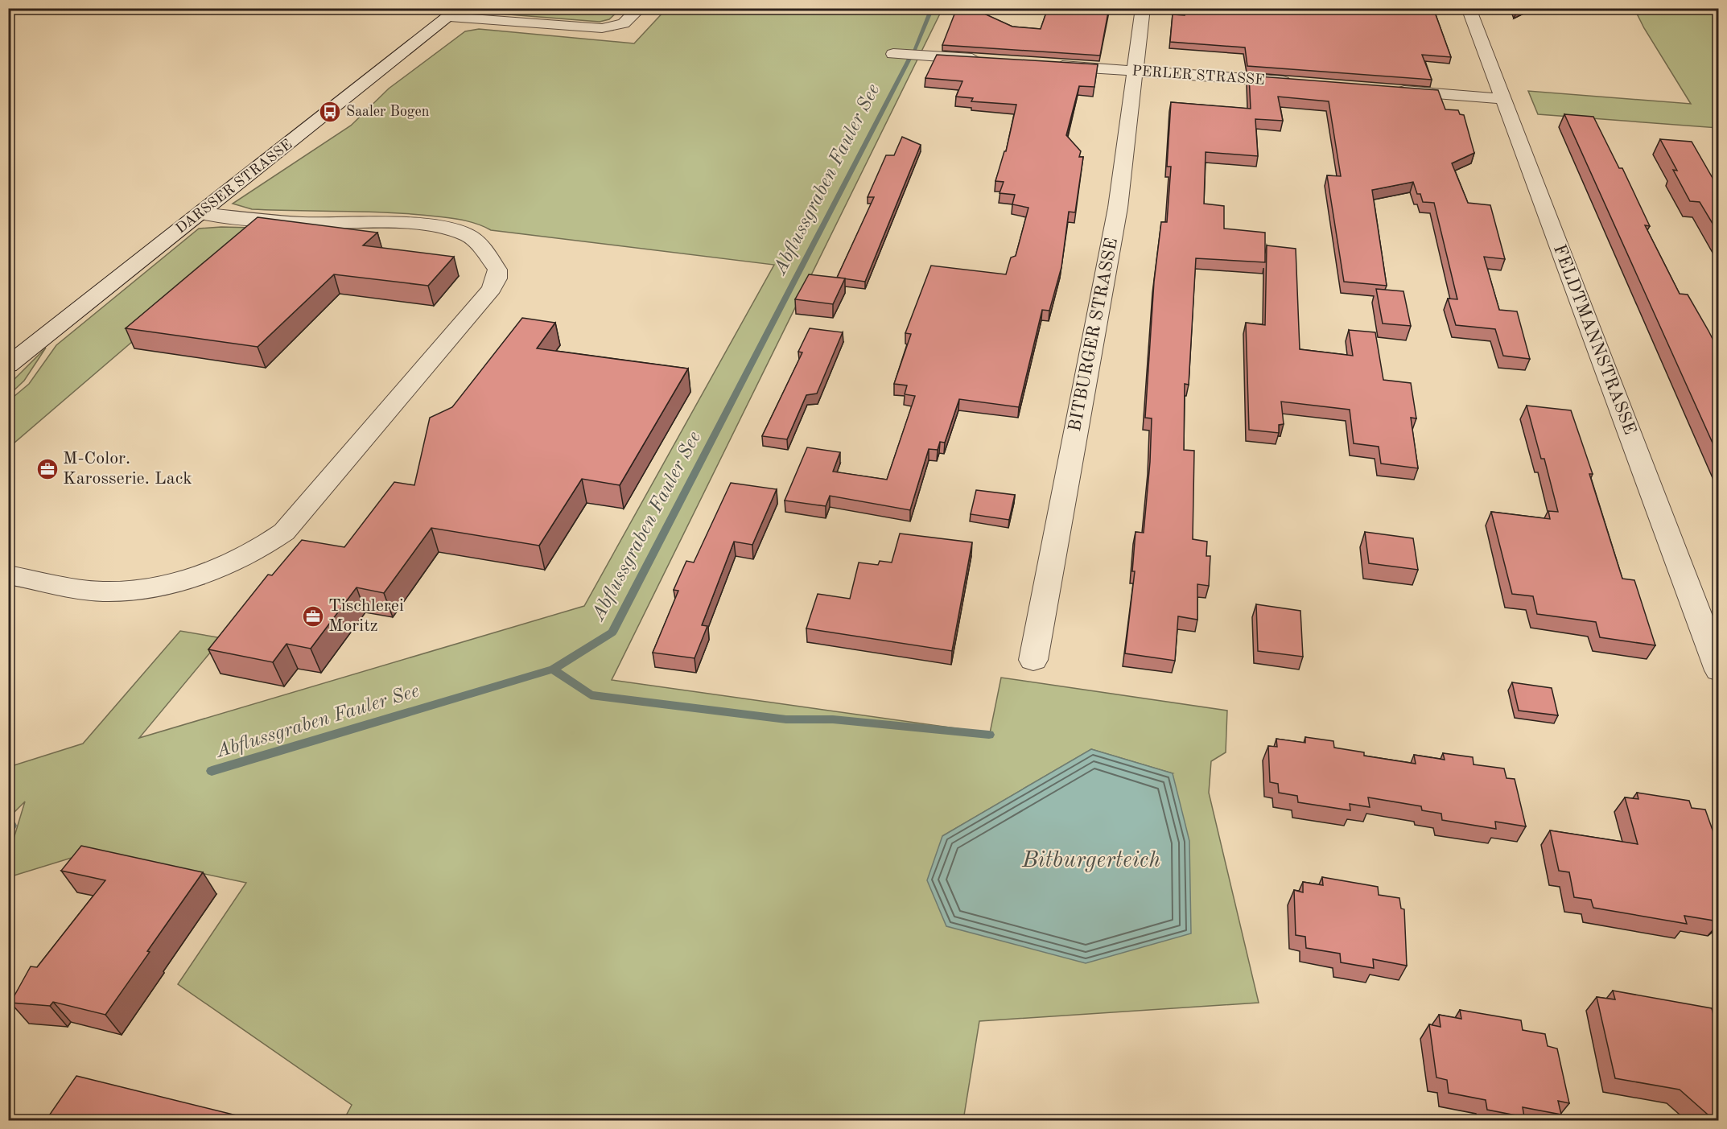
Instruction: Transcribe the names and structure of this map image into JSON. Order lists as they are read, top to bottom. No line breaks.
{"streets":{"street":["PERLER STRASSE","DARSSER STRASSE","BITBURGER STRASSE","FELDTMANNSTRASSE"]},"crossings":[["PERLER STRASSE","BITBURGER STRASSE"]],"water":["Abflussgraben Fauler See","Bitburgerteich"],"places":{"bus stop":["Saaler Bogen"],"office":["M-Color. Karosserie. Lack","Tischlerei Moritz"]}}
